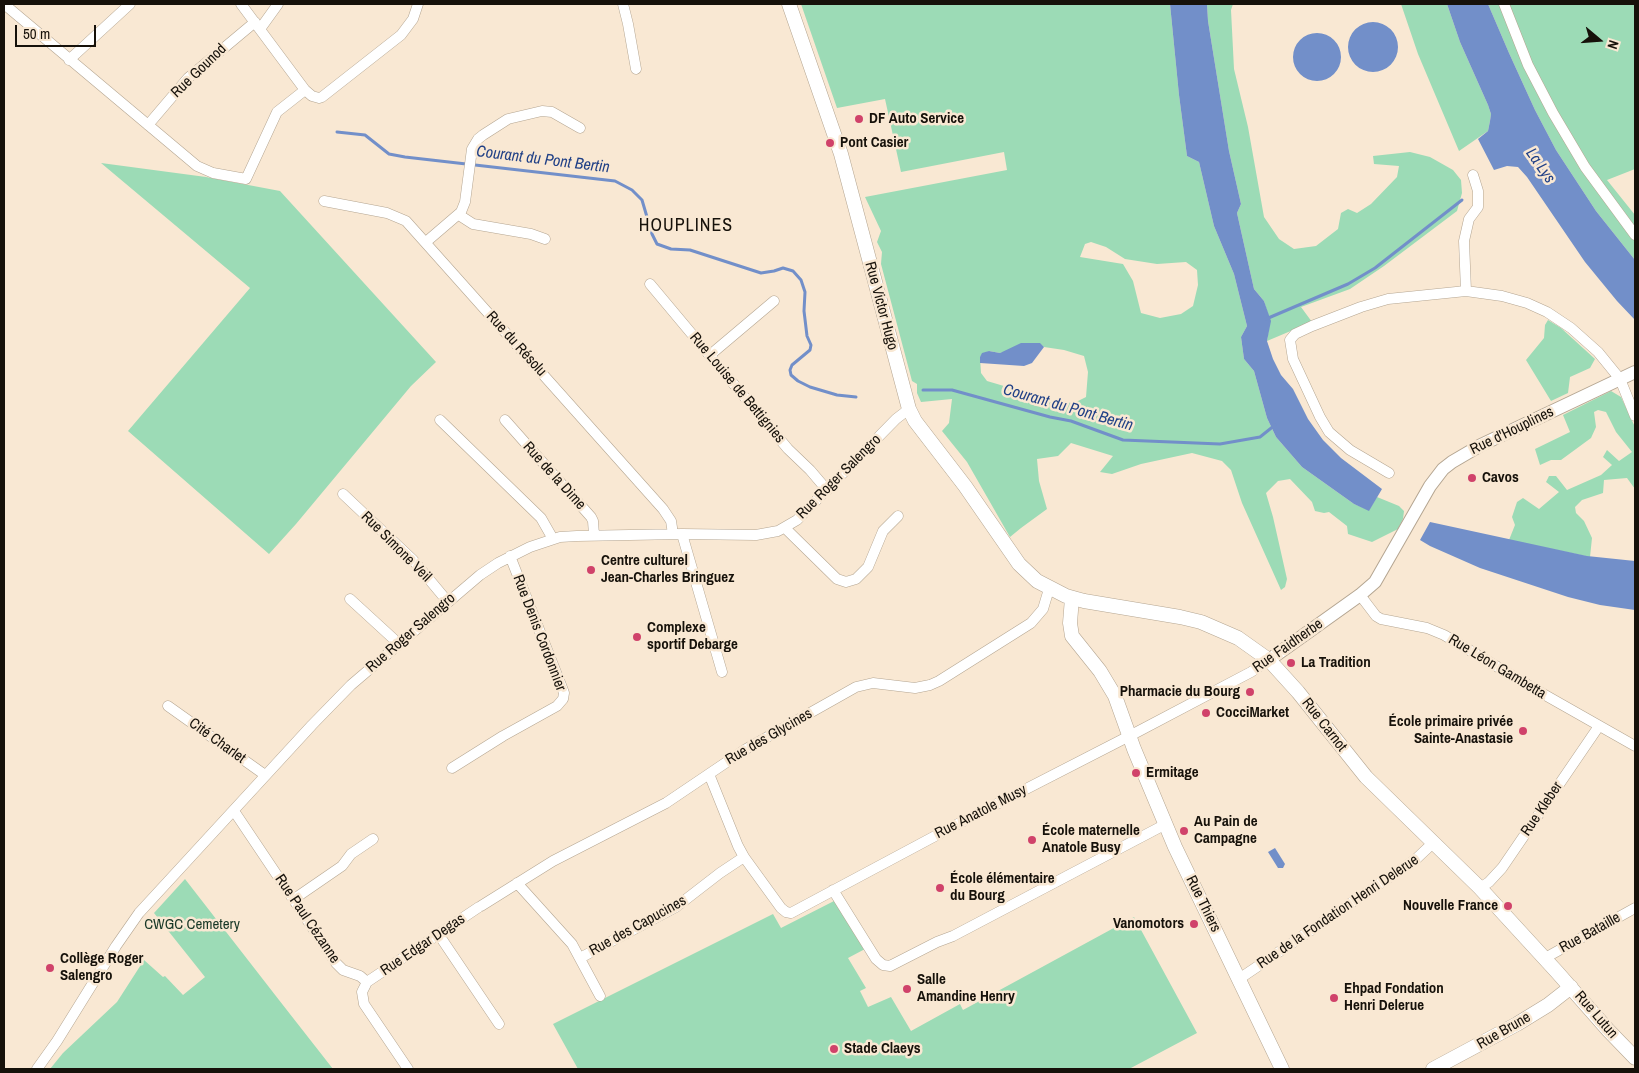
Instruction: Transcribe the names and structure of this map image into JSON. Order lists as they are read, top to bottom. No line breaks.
{"streets":{"main road":["Rue Victor Hugo","Rue Carnot","Rue Thiers","Rue Lutun","Rue Brune"],"street":["Rue Gounod","Rue du Résolu","Rue Louise de Bettignies","Rue d'Houplines","Rue de la Dime","Rue Roger Salengro","Rue Simone Veil","Rue Denis Cordonnier","Rue Faidherbe","Rue Léon Gambetta","Rue des Glycines","Cité Charlet","Rue Kleber","Rue Anatole Musy","Rue de la Fondation Henri Delerue","Rue Paul Cézanne","Rue des Capucines","Rue Bataille","Rue Edgar Degas"]},"crossings":[["Rue Victor Hugo","Rue Roger Salengro"],["Rue Victor Hugo","Rue Carnot"],["Rue du Résolu","Rue Roger Salengro"],["Rue Louise de Bettignies","Rue Roger Salengro"],["Rue d'Houplines","Rue Faidherbe"],["Rue de la Dime","Rue Roger Salengro"],["Rue Roger Salengro","Rue Simone Veil"],["Rue Roger Salengro","Rue Denis Cordonnier"],["Rue Roger Salengro","Cité Charlet"],["Rue Roger Salengro","Rue Paul Cézanne"],["Rue Faidherbe","Rue Léon Gambetta"],["Rue Faidherbe","Rue Carnot"],["Rue Faidherbe","Rue Anatole Musy"],["Rue Faidherbe","Rue Thiers"],["Rue Léon Gambetta","Rue Kleber"],["Rue Carnot","Rue des Glycines"],["Rue Carnot","Rue Kleber"],["Rue Carnot","Rue Thiers"],["Rue Carnot","Rue de la Fondation Henri Delerue"],["Rue Carnot","Rue Bataille"],["Rue Carnot","Rue Lutun"],["Rue des Glycines","Rue Edgar Degas"],["Rue Anatole Musy","Rue Thiers"],["Rue Anatole Musy","Rue des Capucines"],["Rue Thiers","Rue de la Fondation Henri Delerue"],["Rue Paul Cézanne","Rue Edgar Degas"],["Rue Lutun","Rue Brune"]],"districts":["HOUPLINES"],"water":["Courant du Pont Bertin","La Lys"],"parks":["CWGC Cemetery"],"places":["DF Auto Service","Pont Casier","Cavos","Centre culturel Jean-Charles Bringuez","Complexe sportif Debarge","La Tradition","Pharmacie du Bourg","CocciMarket","École primaire privée Sainte-Anastasie","Ermitage","Au Pain de Campagne","École maternelle Anatole Busy","École élémentaire du Bourg","Nouvelle France","Vanomotors","Collège Roger Salengro","Salle Amandine Henry","Ehpad Fondation Henri Delerue","Stade Claeys"],"scale_bar":"50 m","north":"right"}
